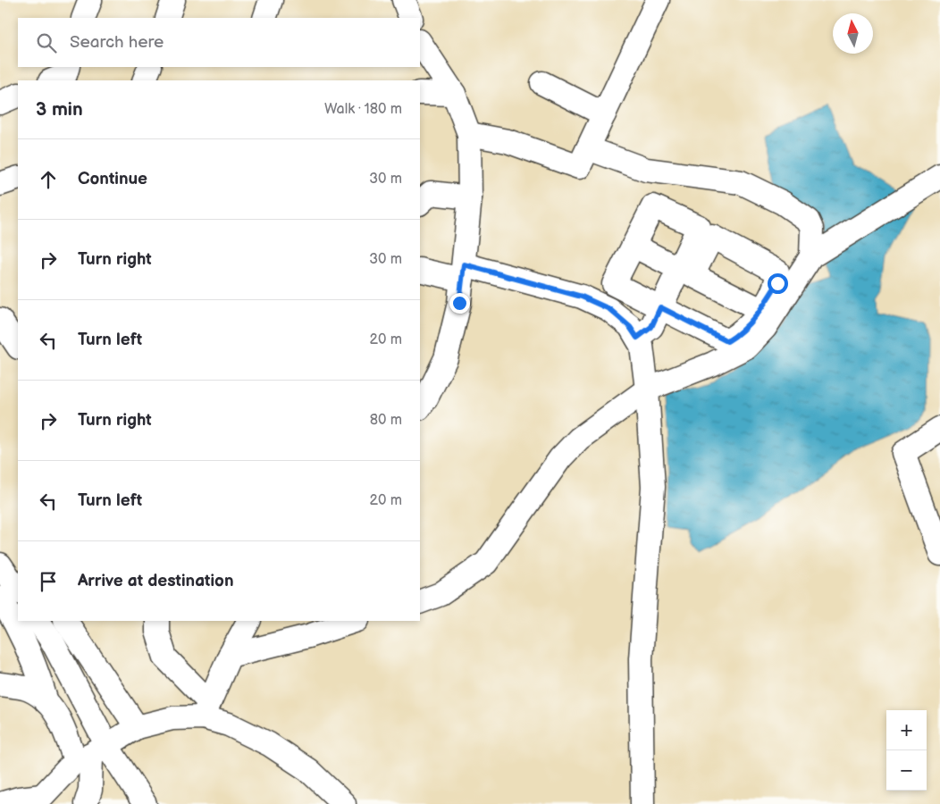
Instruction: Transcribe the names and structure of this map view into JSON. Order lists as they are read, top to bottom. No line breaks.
{"north":"top","page":{"search":"Search here","heading":["3 min","Walk · 180 m"],"list":[["Continue","30 m"],["Turn right","30 m"],["Turn left","20 m"],["Turn right","80 m"],["Turn left","20 m"],"Arrive at destination"],"map_buttons":["+","−"]}}
